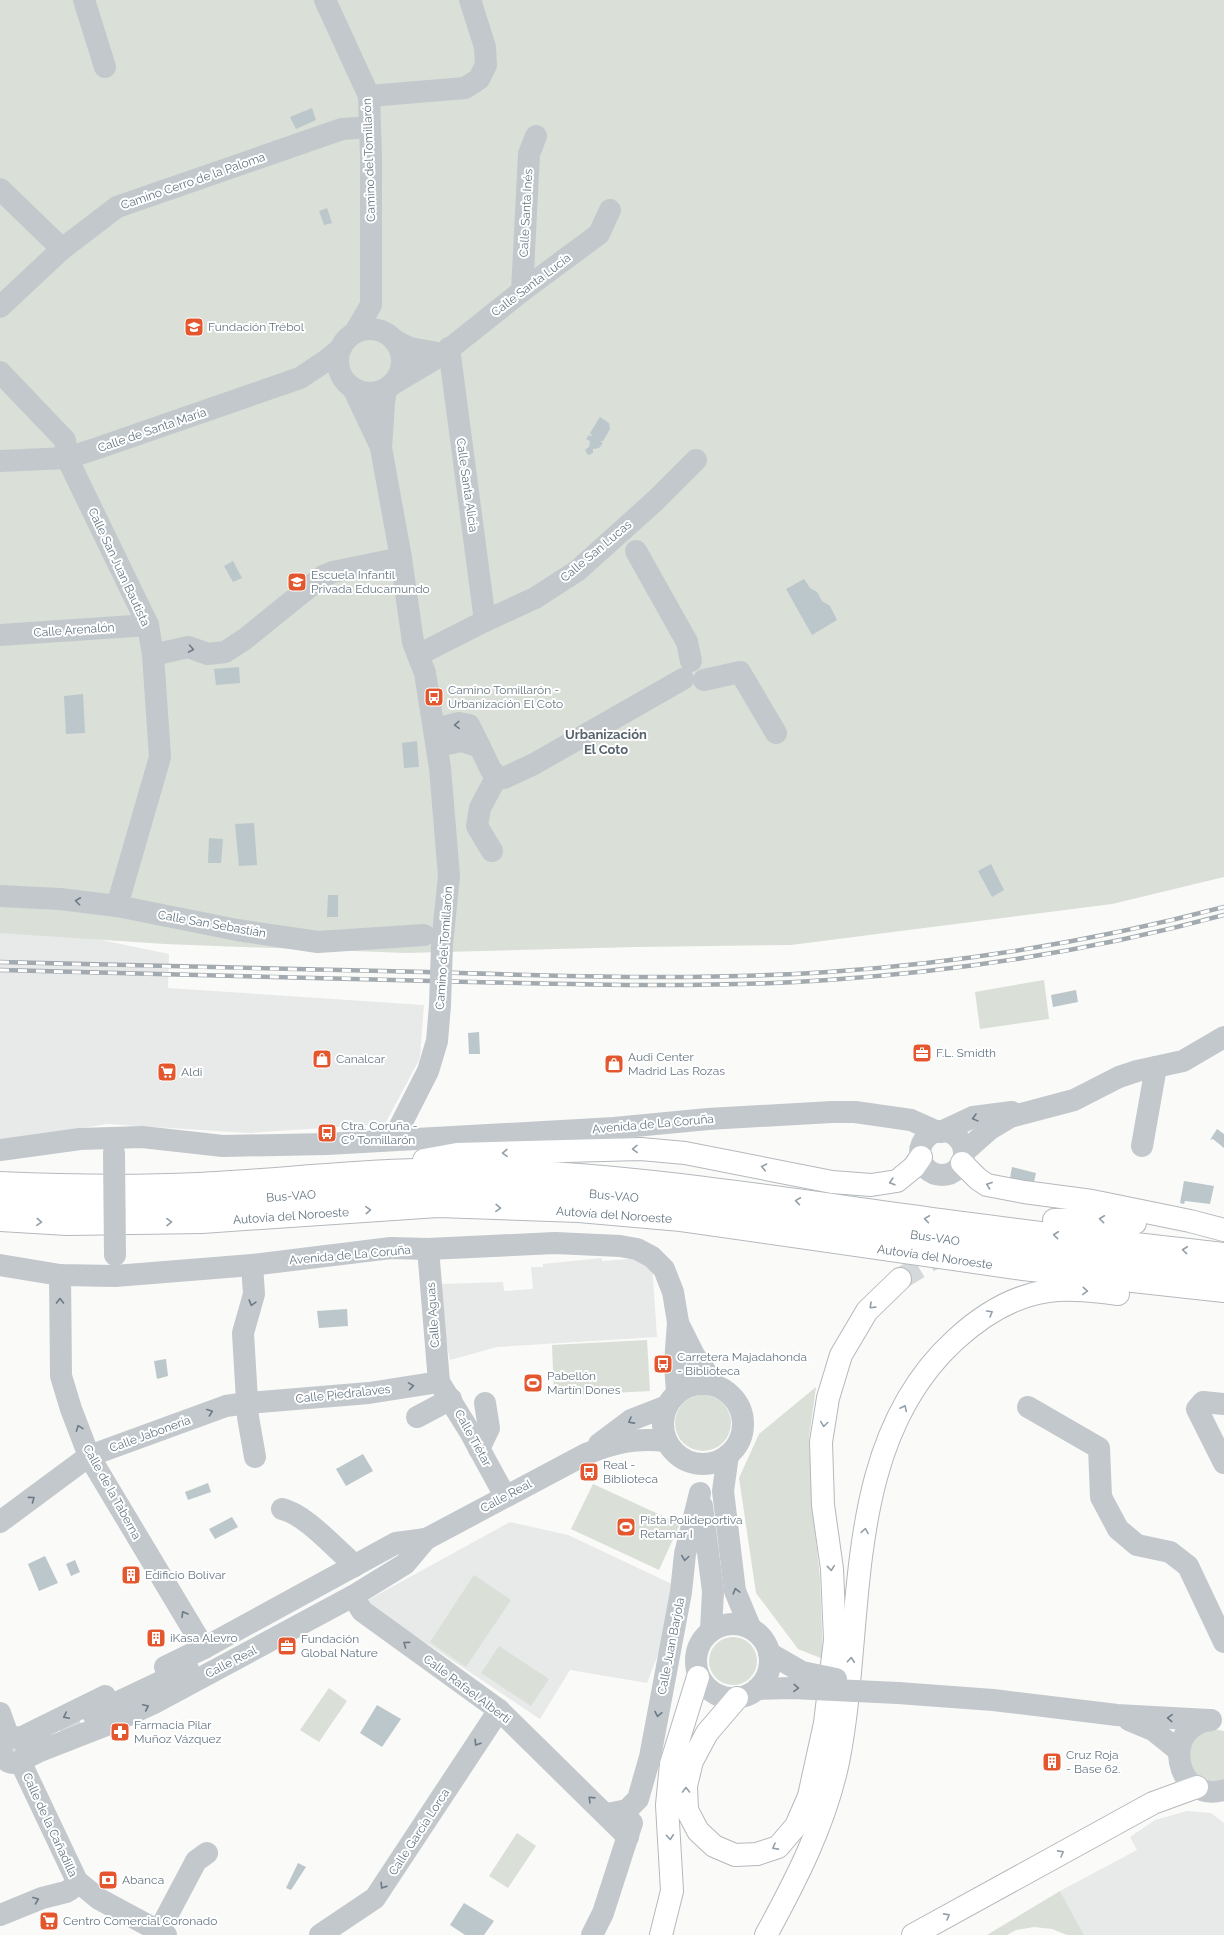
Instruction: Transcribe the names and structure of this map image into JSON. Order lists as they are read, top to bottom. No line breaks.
{"streets":{"highway":["Bus-VAO","Autovía del Noroeste"],"street":["Camino del Tomillarón","Camino Cerro de la Paloma","Calle Santa Inés","Calle Santa Lucía","Calle de Santa María","Calle Santa Alicia","Calle San Lucas","Calle San Juan Bautista","Calle Arenalón","Calle San Sebastián","Avenida de La Coruña","Calle Aguas","Calle Piedralaves","Calle Jabonería","Calle Tiétar","Calle de la Taberna","Calle Real","Calle Juan Barjola","Calle Rafael Alberti","Calle de la Cañadilla","Calle García Lorca"]},"crossings":[["Camino del Tomillarón","Camino Cerro de la Paloma"],["Camino del Tomillarón","Calle Santa Lucía"],["Camino del Tomillarón","Calle de Santa María"],["Camino del Tomillarón","Calle San Lucas"],["Camino del Tomillarón","Calle San Sebastián"],["Camino del Tomillarón","Avenida de La Coruña"],["Calle Santa Inés","Calle Santa Lucía"],["Calle Santa Lucía","Calle de Santa María"],["Calle Santa Lucía","Calle Santa Alicia"],["Calle de Santa María","Calle San Juan Bautista"],["Calle Santa Alicia","Calle San Lucas"],["Calle San Juan Bautista","Calle Arenalón"],["Calle San Juan Bautista","Calle San Sebastián"],["Avenida de La Coruña","Calle Aguas"],["Avenida de La Coruña","Calle de la Taberna"],["Avenida de La Coruña","Calle Real"],["Calle Aguas","Calle Piedralaves"],["Calle Aguas","Calle Tiétar"],["Calle Piedralaves","Calle Jabonería"],["Calle Piedralaves","Calle Tiétar"],["Calle Jabonería","Calle de la Taberna"],["Calle Tiétar","Calle Real"],["Calle de la Taberna","Calle Real"],["Calle Real","Calle Rafael Alberti"],["Calle Real","Calle de la Cañadilla"],["Calle Juan Barjola","Calle Rafael Alberti"],["Calle Rafael Alberti","Calle García Lorca"]],"one_way":["Calle Piedralaves","Calle Jabonería","Calle Rafael Alberti","Calle García Lorca"],"districts":["Urbanización El Coto"],"places":{"school or university":["Fundación Trébol","Escuela Infantil Privada Educamundo"],"bus stop":["Camino Tomillarón - Urbanización El Coto","Ctra. Coruña - Cº Tomillarón","Carretera Majadahonda - Biblioteca","Real - Biblioteca"],"office":["F.L. Smidth","Fundación Global Nature"],"shop":["Canalcar","Audi Center Madrid Las Rozas"],"supermarket":["Aldi","Centro Comercial Coronado"],"sports":["Pabellón Martín Dones","Pista Polideportiva Retamar I"],"building":["Edificio Bolívar","iKasa Alevro","Cruz Roja - Base 62."],"pharmacy":["Farmacia Pilar Muñoz Vázquez"],"bank":["Abanca"]}}
